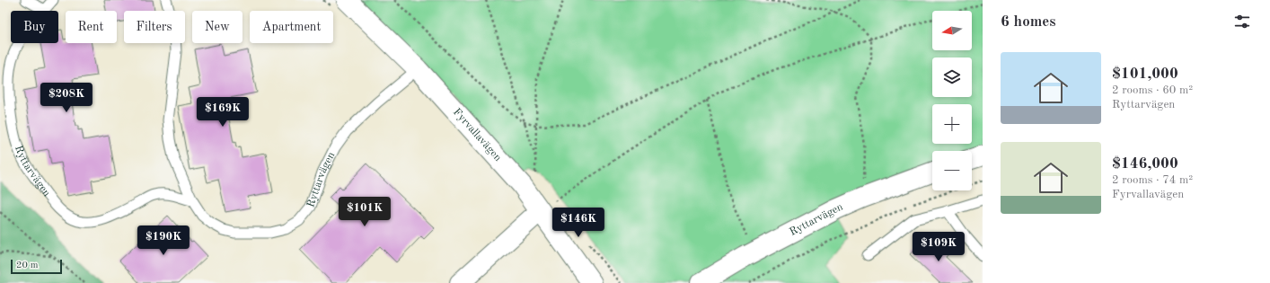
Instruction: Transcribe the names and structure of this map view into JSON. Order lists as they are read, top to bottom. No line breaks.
{"streets":{"street":["Fyrvallavägen","Ryttarvägen"]},"crossings":[["Fyrvallavägen","Ryttarvägen"]],"scale_bar":"20 m","north":"left","page":{"heading":"6 homes","map_buttons":["+","−"],"chip":["Buy","Rent","Filters","New","Apartment"],"list":[{"name":"$101,000","note":"2 rooms · 60 m² · Ryttarvägen"},{"name":"$146,000","note":"2 rooms · 74 m² · Fyrvallavägen"}],"price":["$208K","$169K","$101K","$146K","$190K","$109K"],"scale":"20 m"}}
